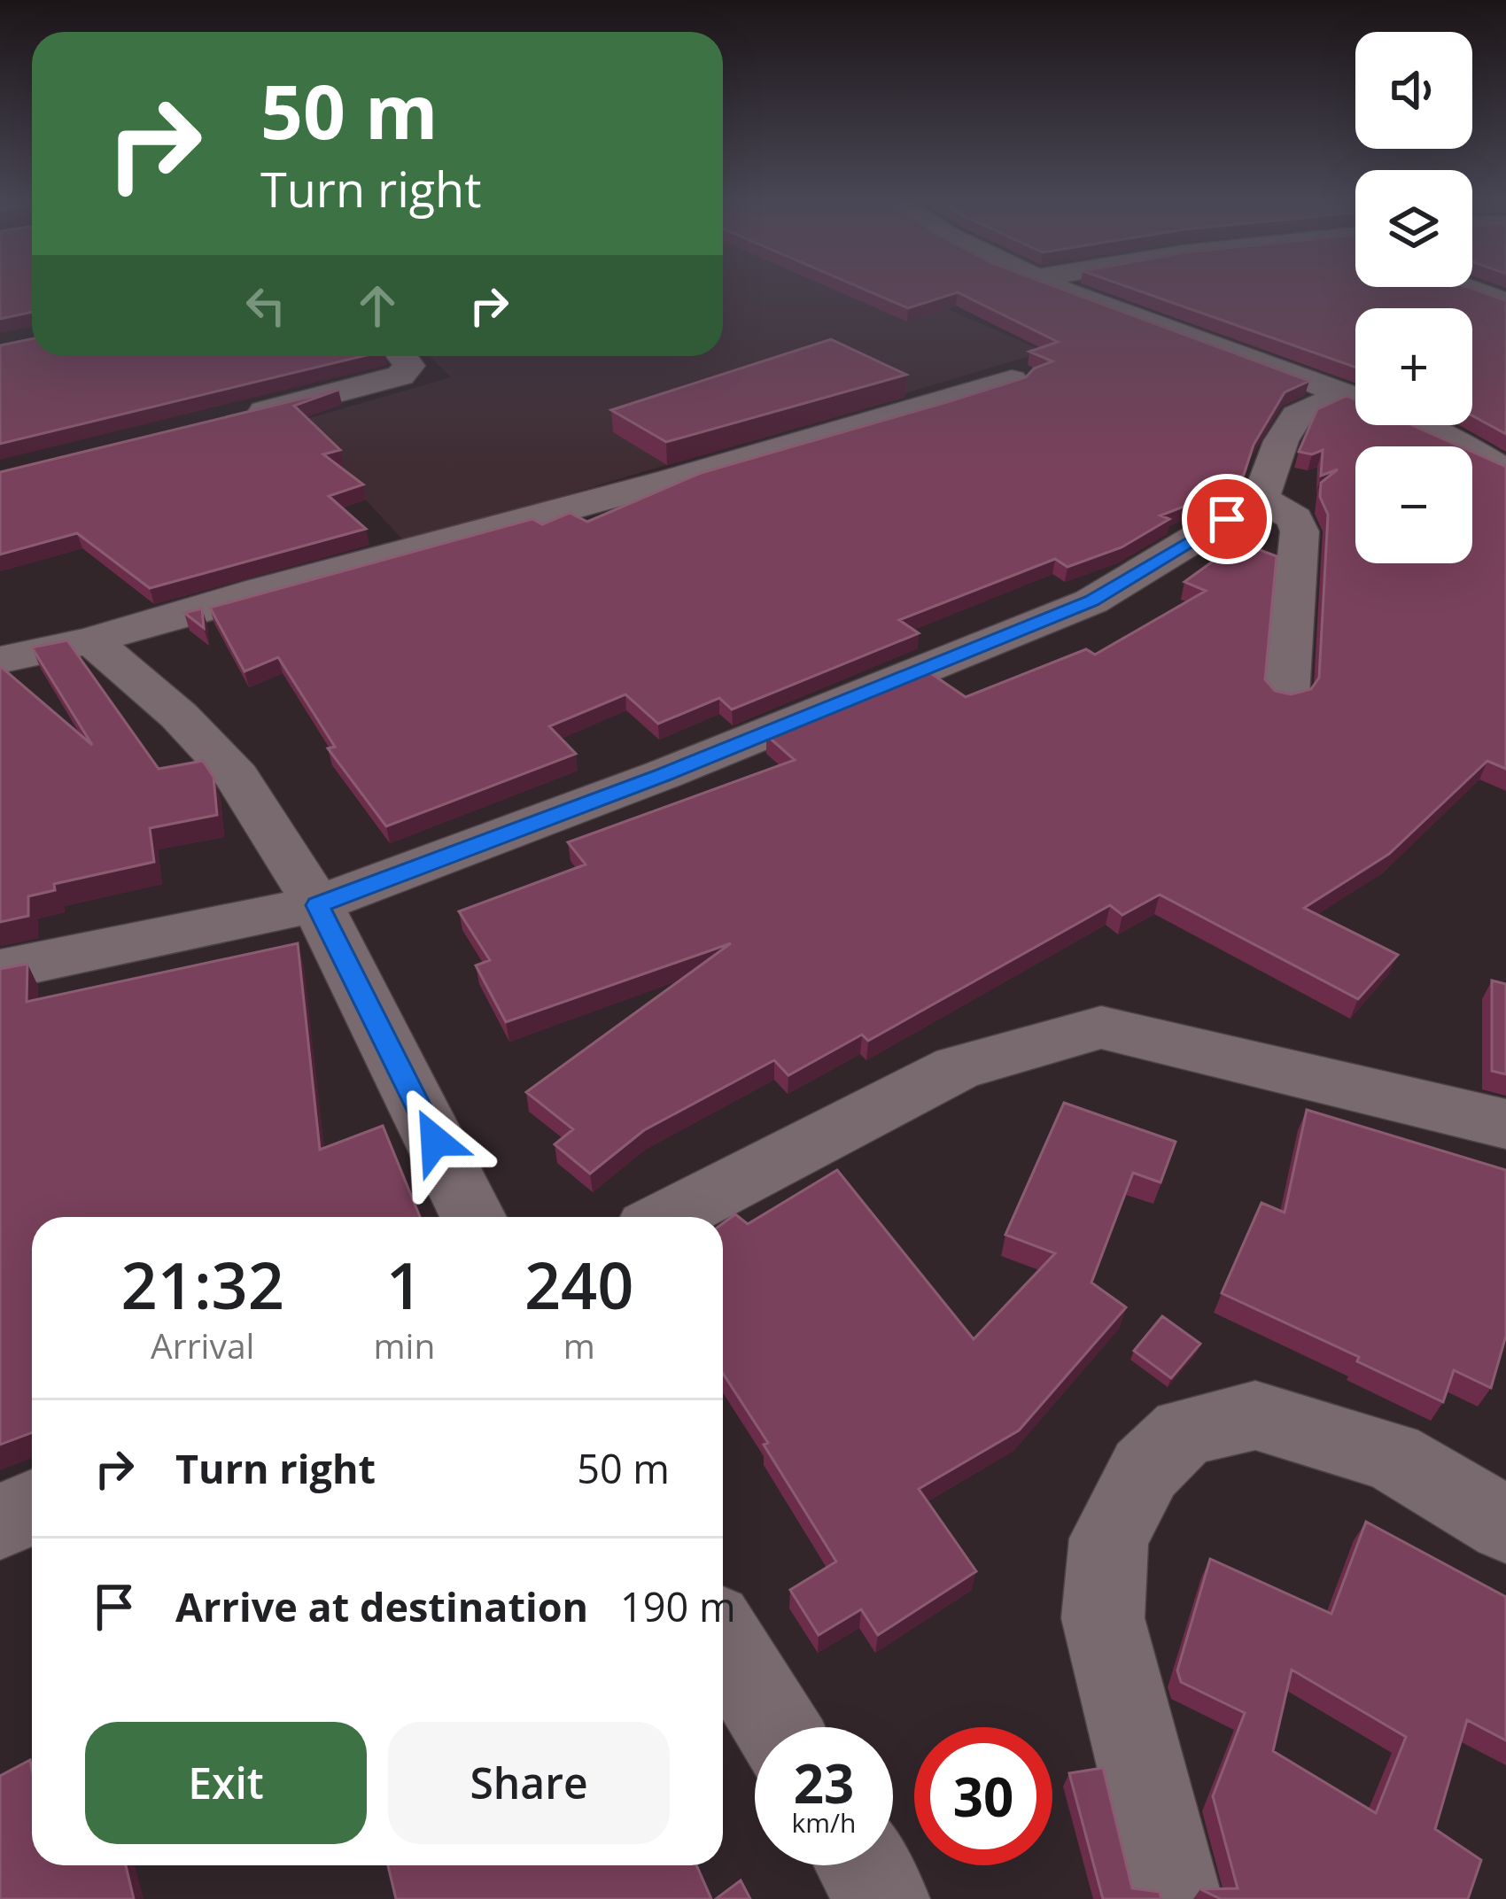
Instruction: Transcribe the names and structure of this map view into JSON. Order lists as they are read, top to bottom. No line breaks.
{"page":{"map_buttons":["+","−"],"turn":["50 m","Turn right"],"eta":["21:32","Arrival","1","min","240","m"],"list":[{"name":"Turn right","value":"50 m"},{"name":"Arrive at destination","value":"190 m"}],"buttons":["Exit","Share"],"speed":"23 km/h","limit":"30"}}
